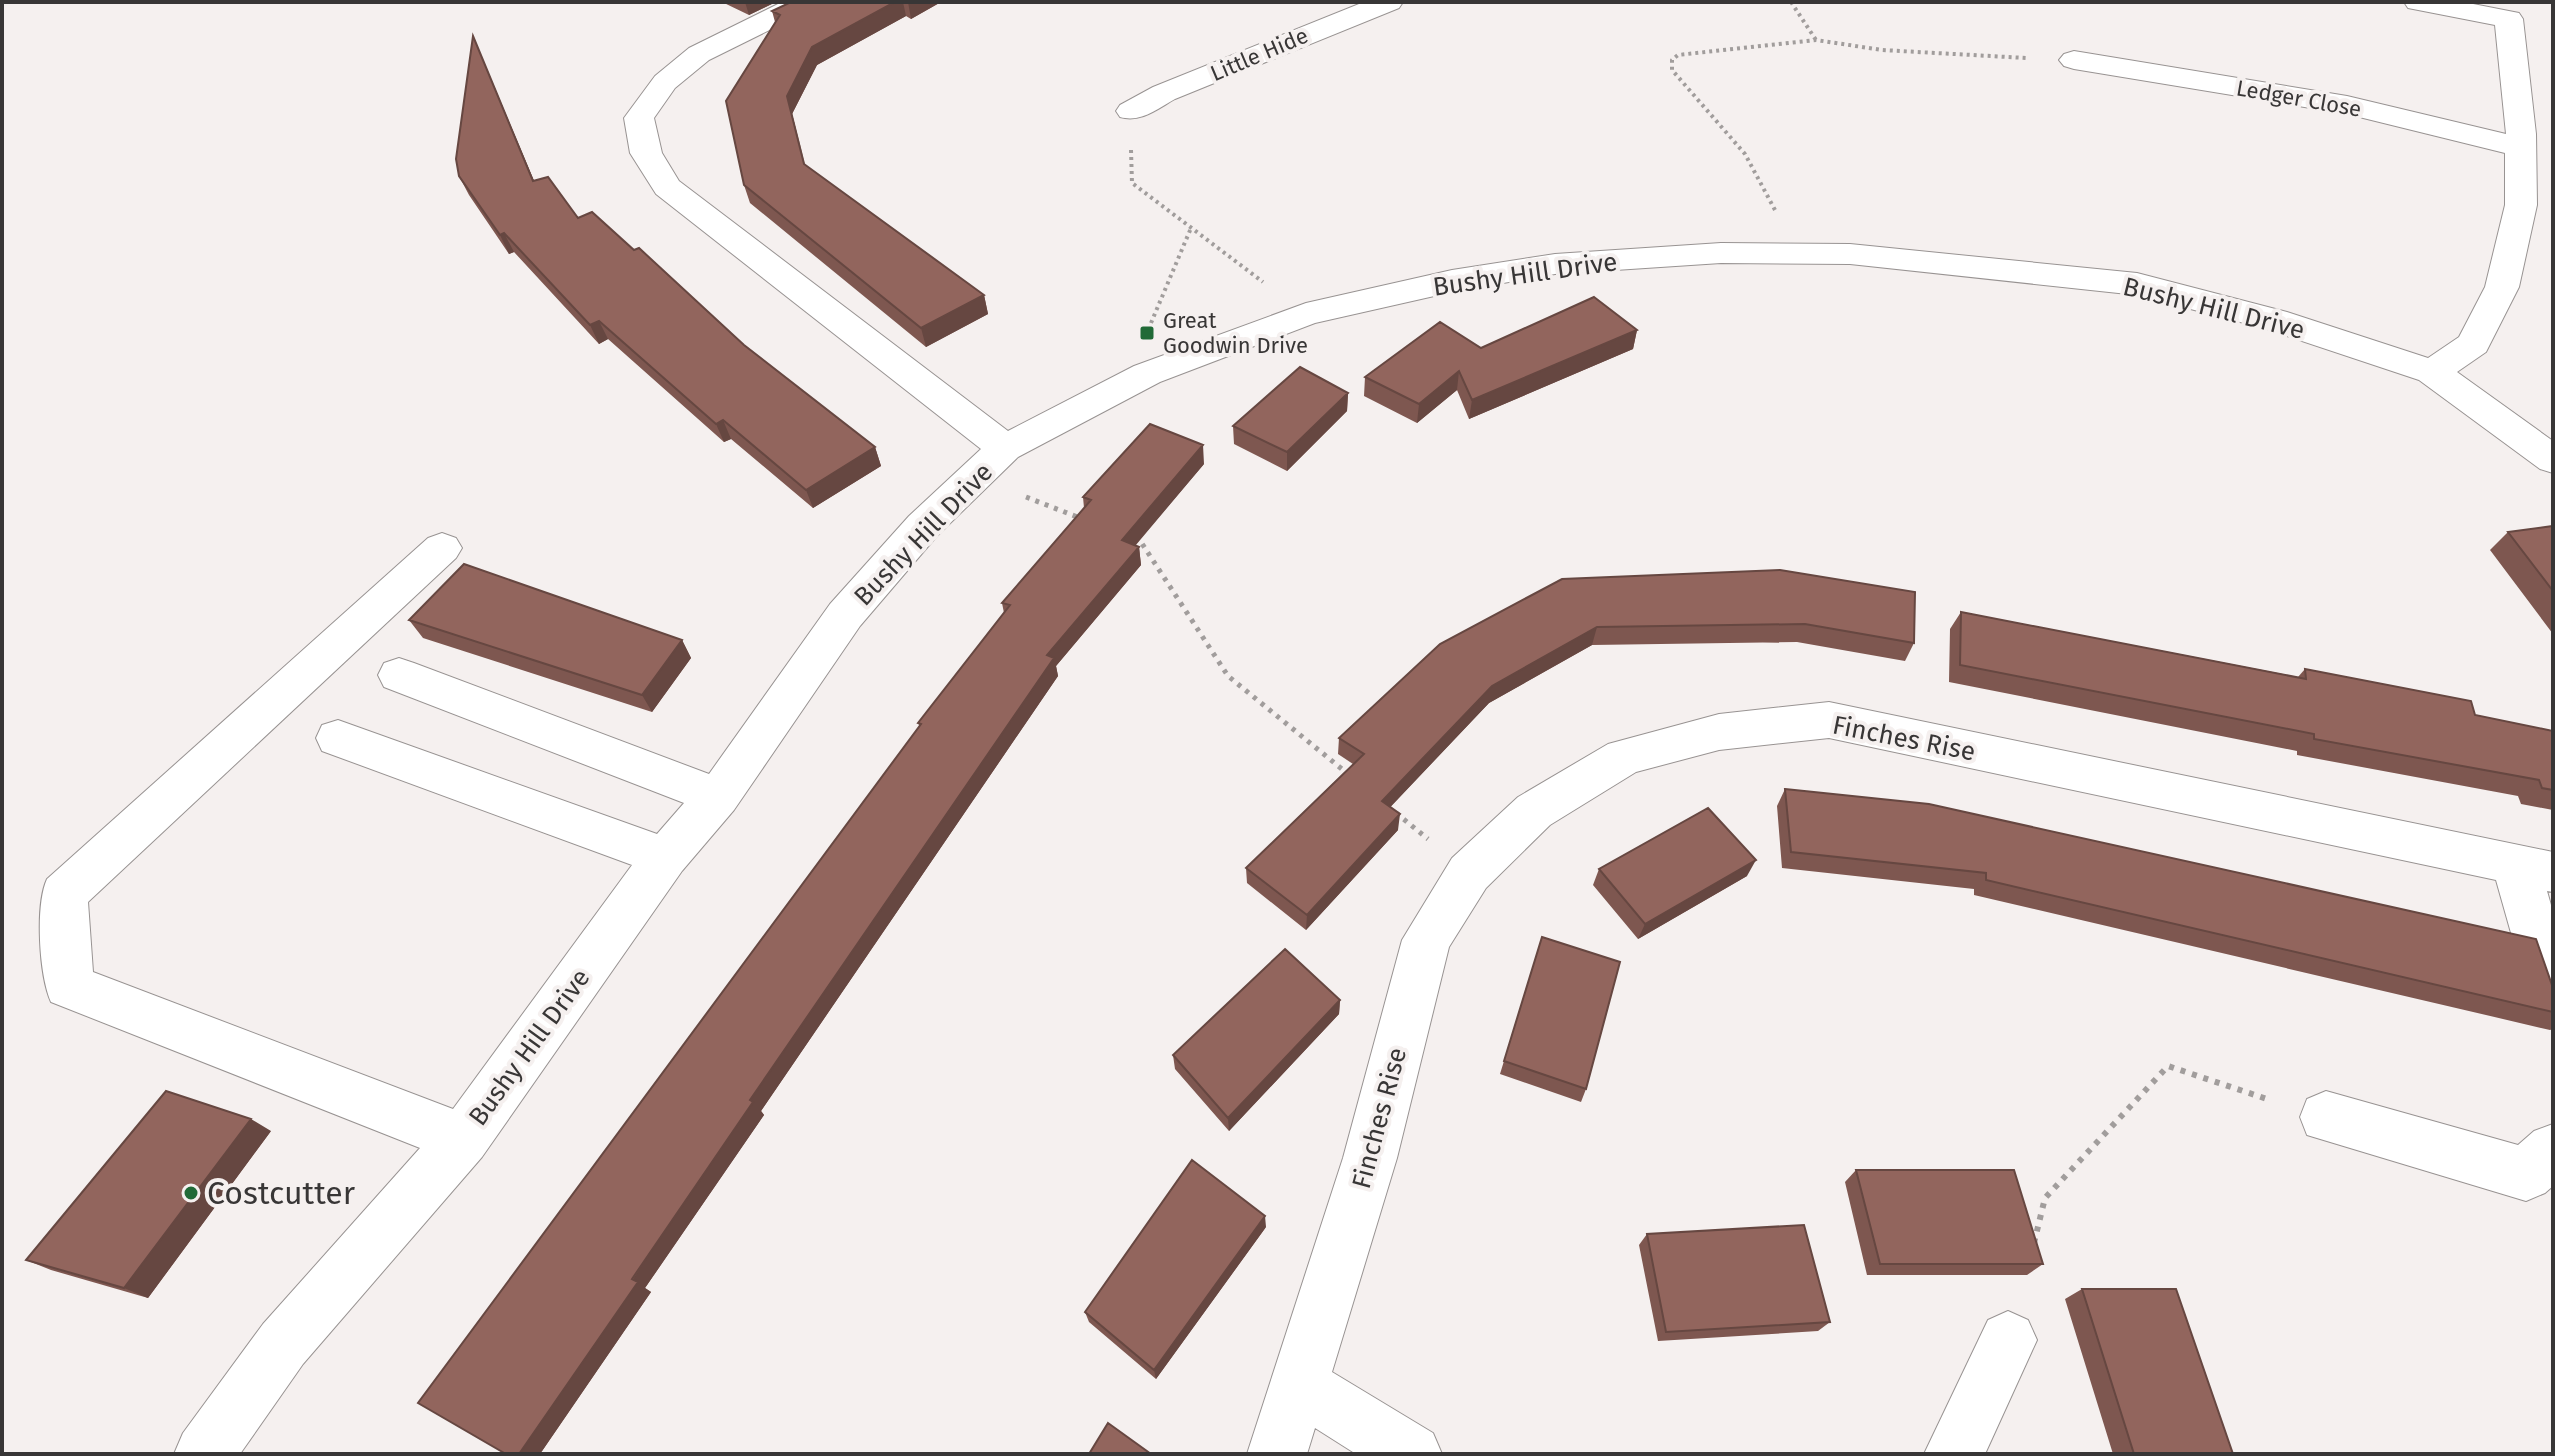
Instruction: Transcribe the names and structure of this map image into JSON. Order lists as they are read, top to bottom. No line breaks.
{"streets":{"street":["Little Hide","Ledger Close","Bushy Hill Drive","Finches Rise"]},"places":{"transit":["Great Goodwin Drive"],"other":["Costcutter"]}}
